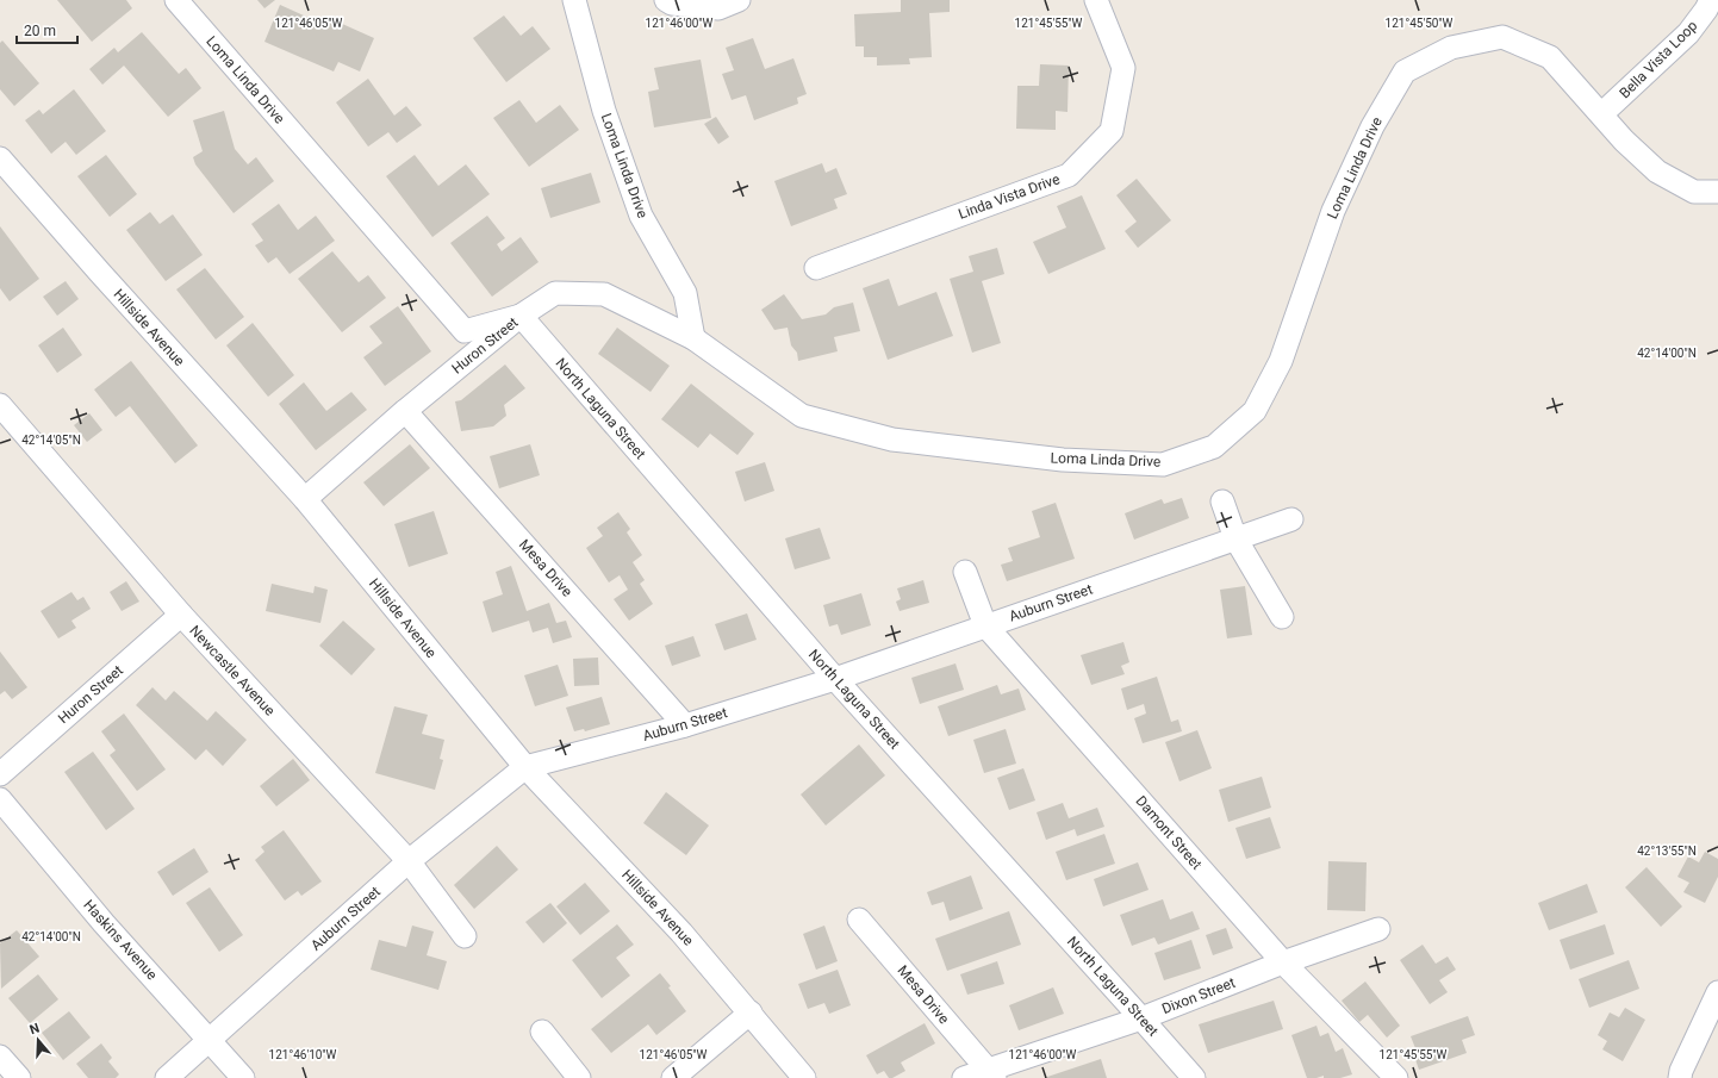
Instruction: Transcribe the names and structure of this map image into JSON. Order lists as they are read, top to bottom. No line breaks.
{"streets":{"street":["Bella Vista Loop","Loma Linda Drive","Linda Vista Drive","Hillside Avenue","Huron Street","North Laguna Street","Mesa Drive","Auburn Street","Newcastle Avenue","Damont Street","Haskins Avenue","Dixon Street"]},"crossings":[["Bella Vista Loop","Loma Linda Drive"],["Loma Linda Drive","Huron Street"],["Loma Linda Drive","North Laguna Street"],["Hillside Avenue","Huron Street"],["Hillside Avenue","Auburn Street"],["Huron Street","North Laguna Street"],["Huron Street","Mesa Drive"],["Huron Street","Newcastle Avenue"],["North Laguna Street","Auburn Street"],["North Laguna Street","Dixon Street"],["Mesa Drive","Auburn Street"],["Mesa Drive","Dixon Street"],["Auburn Street","Newcastle Avenue"],["Auburn Street","Damont Street"],["Auburn Street","Haskins Avenue"],["Damont Street","Dixon Street"]],"scale_bar":"20 m","north":"top","coordinates":["121°46'05\"W","121°46'00\"W","121°45'55\"W","121°45'50\"W","42°14'00\"N","42°14'05\"N","42°13'55\"N","121°46'10\"W"]}
